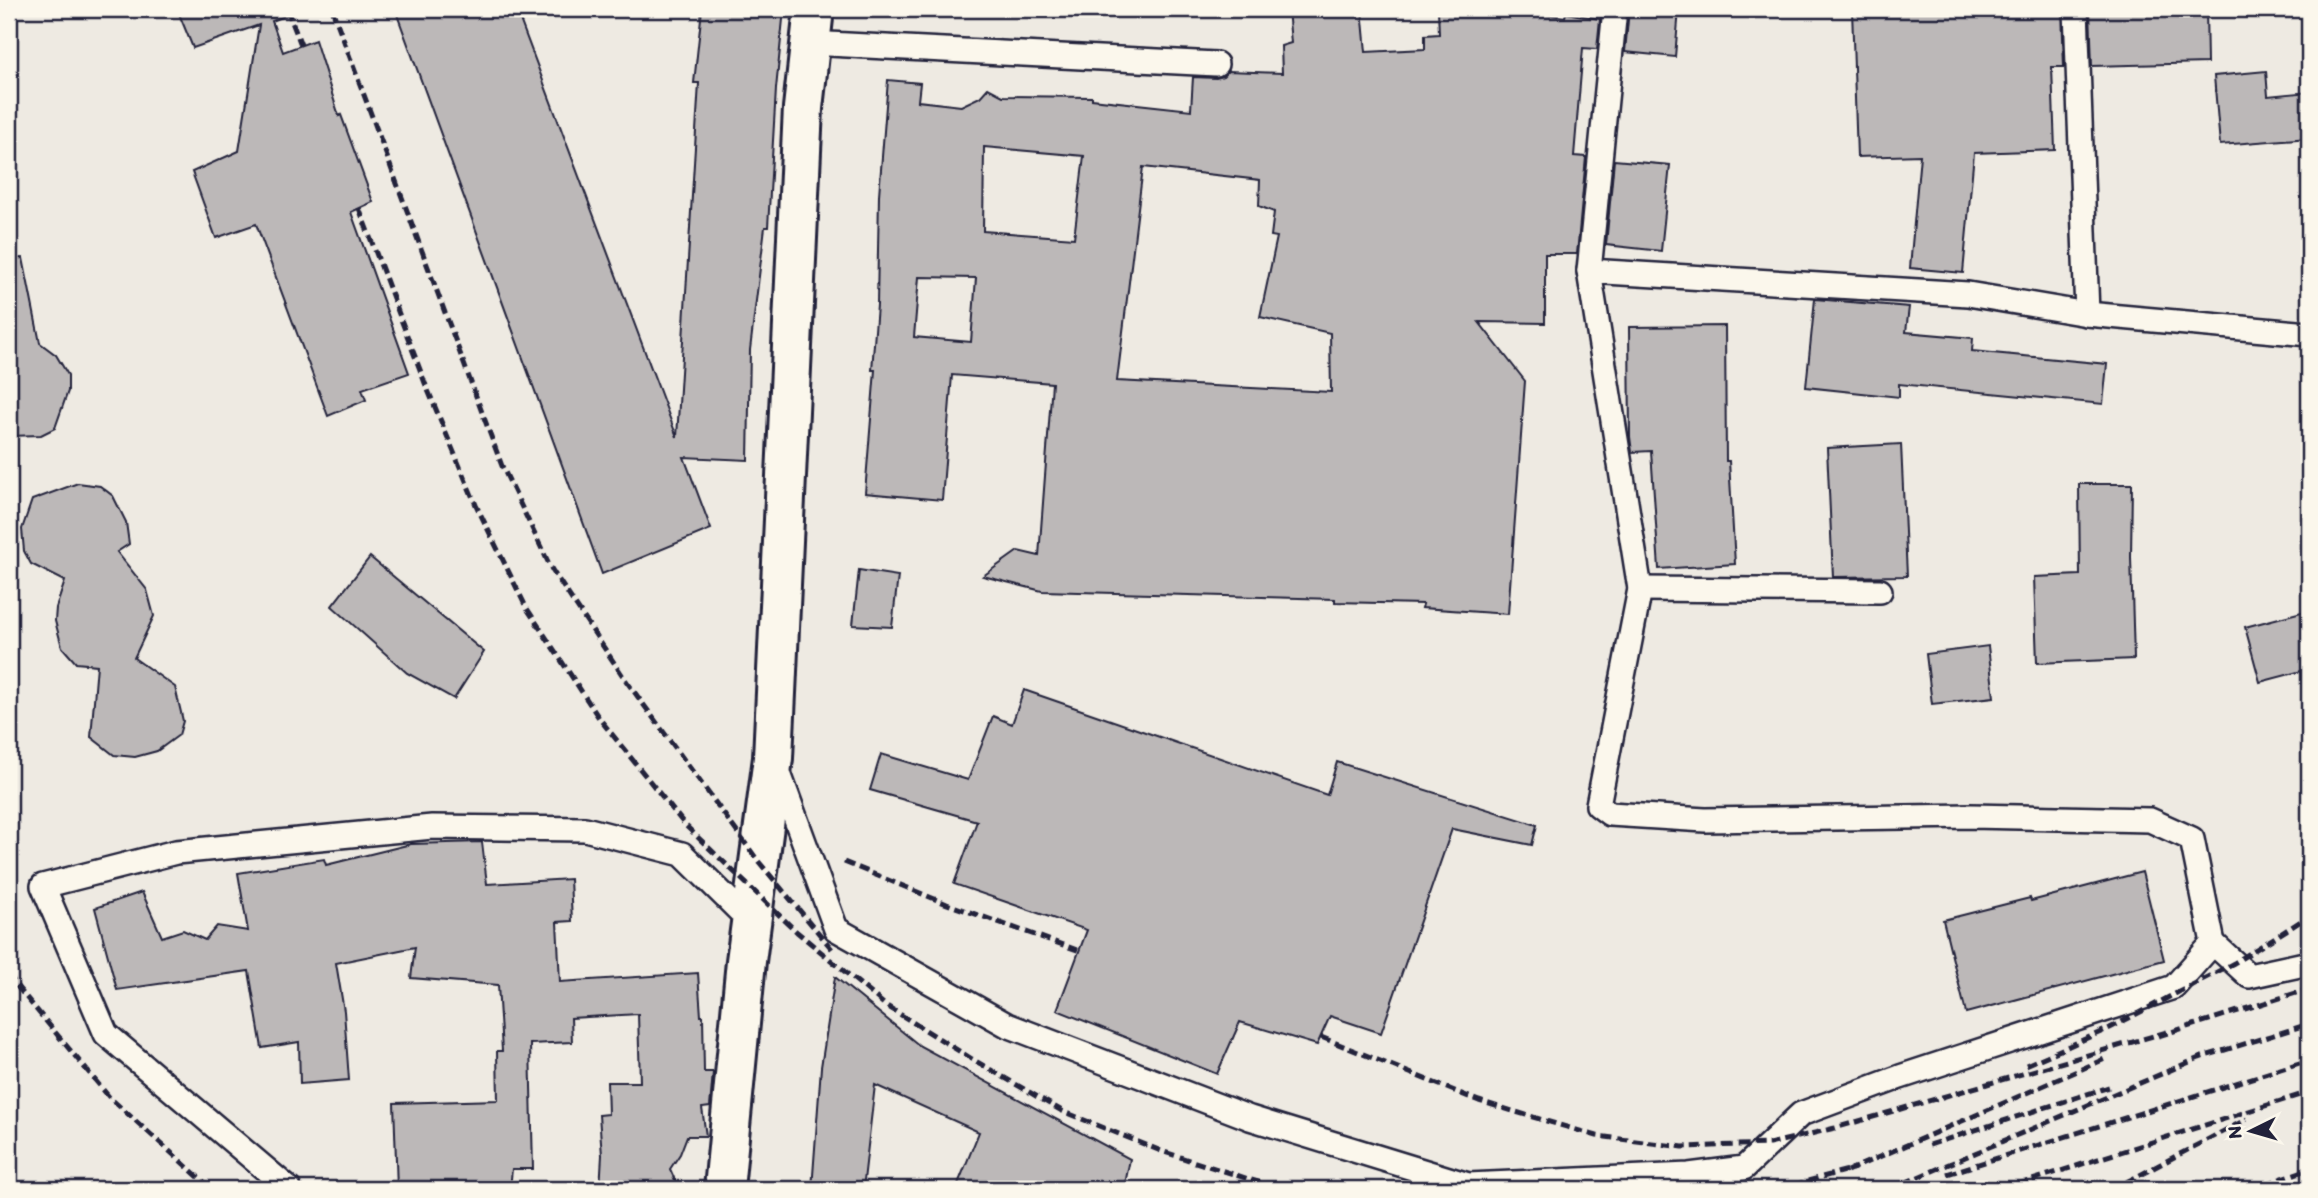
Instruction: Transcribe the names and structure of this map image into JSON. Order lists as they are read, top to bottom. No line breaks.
{"north":"left"}
